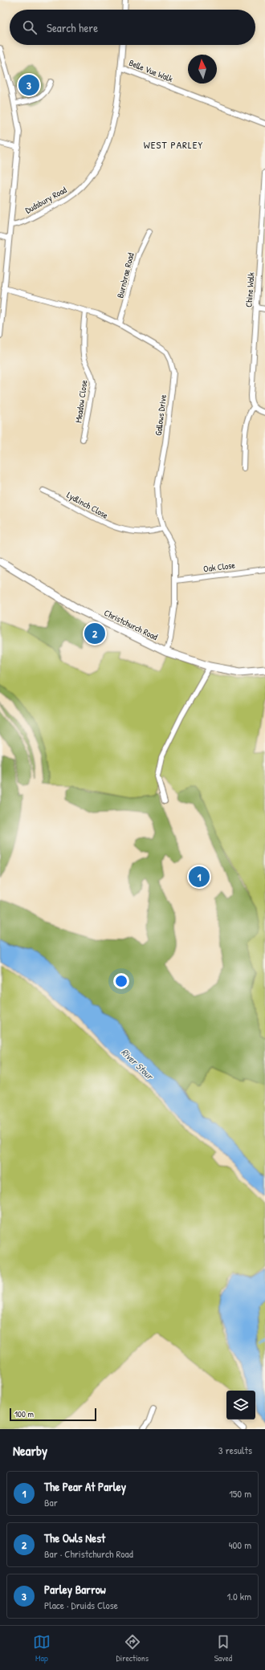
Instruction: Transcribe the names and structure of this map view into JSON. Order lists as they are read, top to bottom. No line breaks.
{"streets":{"main road":["Christchurch Road"],"street":["Belle Vue Walk","Dudsbury Road","Burnbrae Road","Chine Walk","Meadow Close","Gallows Drive","Lydlinch Close","Oak Close"]},"crossings":[["Belle Vue Walk","Dudsbury Road"],["Burnbrae Road","Gallows Drive"],["Meadow Close","Gallows Drive"],["Gallows Drive","Lydlinch Close"],["Gallows Drive","Oak Close"],["Gallows Drive","Christchurch Road"]],"districts":["WEST PARLEY"],"water":["River Stour"],"scale_bar":"100 m","north":"top","page":{"search":"Search here","pins":["3","2","1"],"scale":"100 m","heading":["Nearby","3 results"],"list":[{"mark":"1","name":"The Pear At Parley","note":"Bar","value":"150 m"},{"mark":"2","name":"The Owls Nest","note":"Bar · Christchurch Road","value":"400 m"},{"mark":"3","name":"Parley Barrow","note":"Place · Druids Close","value":"1.0 km"}],"nav":["Map","Directions","Saved"]}}
